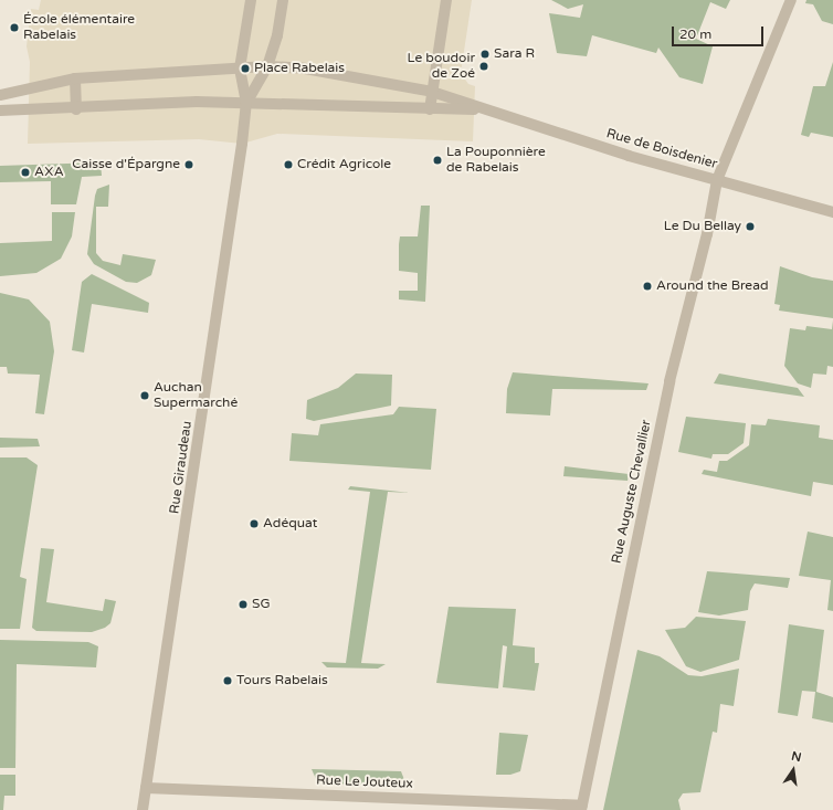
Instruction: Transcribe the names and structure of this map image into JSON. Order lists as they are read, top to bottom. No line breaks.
{"streets":{"street":["Rue de Boisdenier","Rue Giraudeau","Rue Auguste Chevallier","Rue Le Jouteux"]},"crossings":[["Rue de Boisdenier","Rue Auguste Chevallier"],["Rue Giraudeau","Rue Le Jouteux"],["Rue Auguste Chevallier","Rue Le Jouteux"]],"places":["École élémentaire Rabelais","Sara R","Le boudoir de Zoé","Place Rabelais","La Pouponnière de Rabelais","Caisse d'Épargne","Crédit Agricole","AXA","Le Du Bellay","Around the Bread","Auchan Supermarché","Adéquat","SG","Tours Rabelais"],"scale_bar":"20 m","north":"top"}
